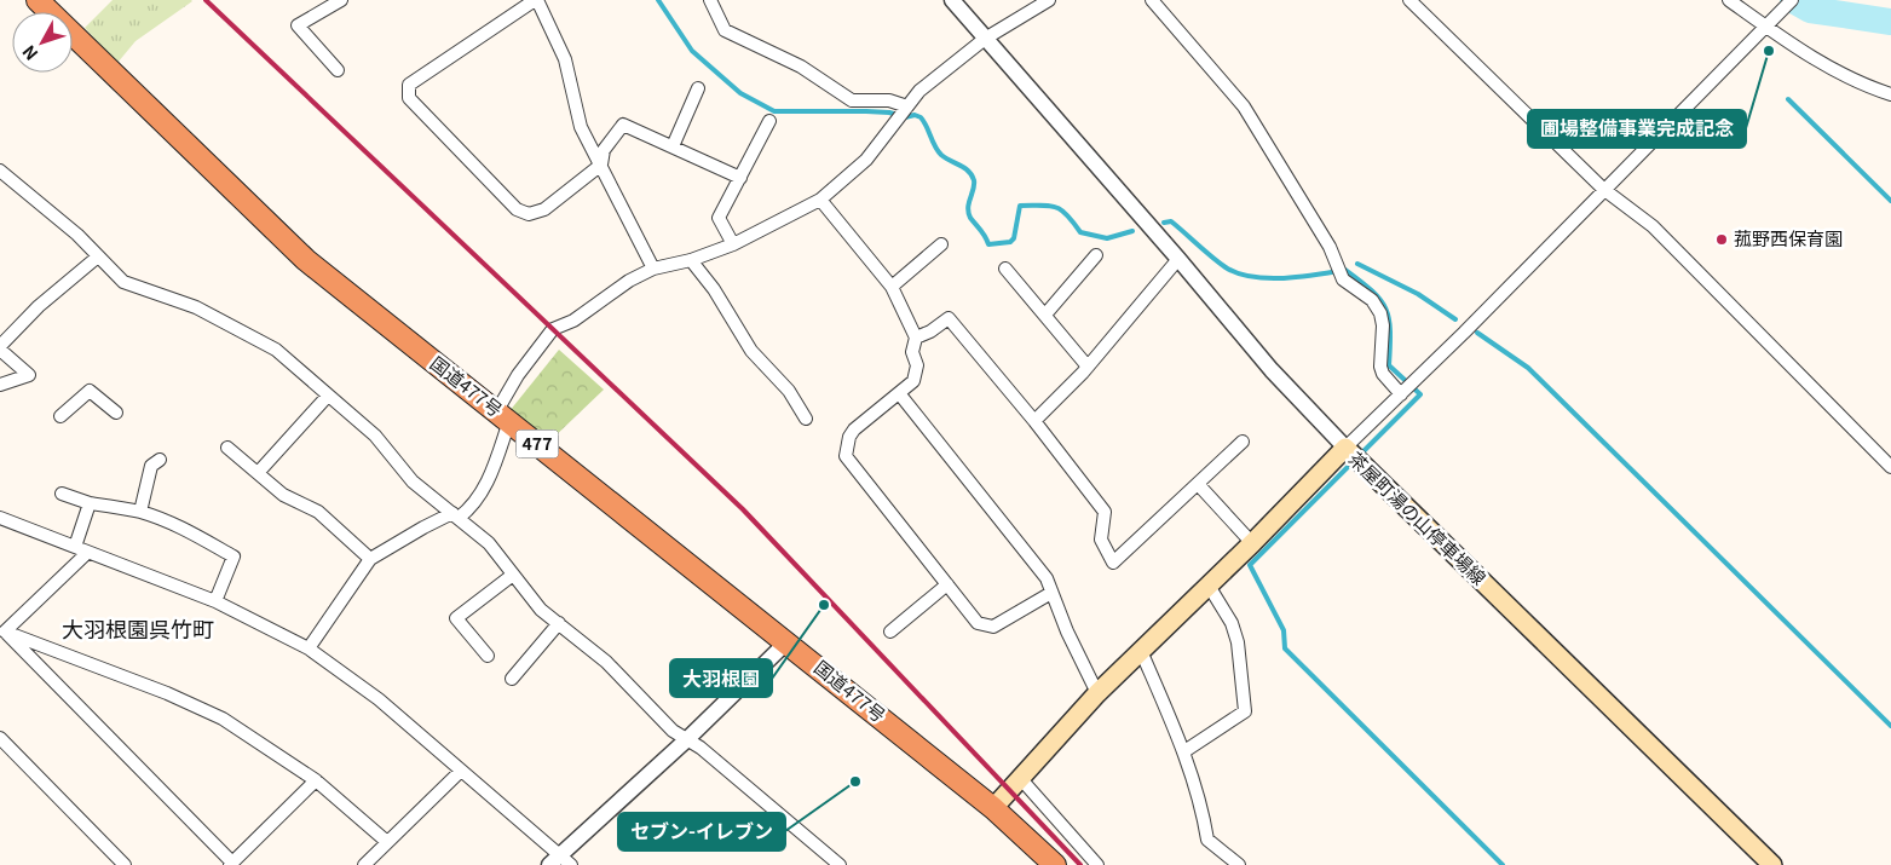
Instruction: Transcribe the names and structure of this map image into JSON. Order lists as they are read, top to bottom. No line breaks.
{"streets":{"highway":["国道477号","477"],"main road":["茶屋町湯の山停車場線"]},"crossings":[["国道477号","茶屋町湯の山停車場線"]],"districts":["大羽根園呉竹町"],"places":["圃場整備事業完成記念","菰野西保育園","大羽根園","セブン-イレブン"],"north":"bottom left"}
